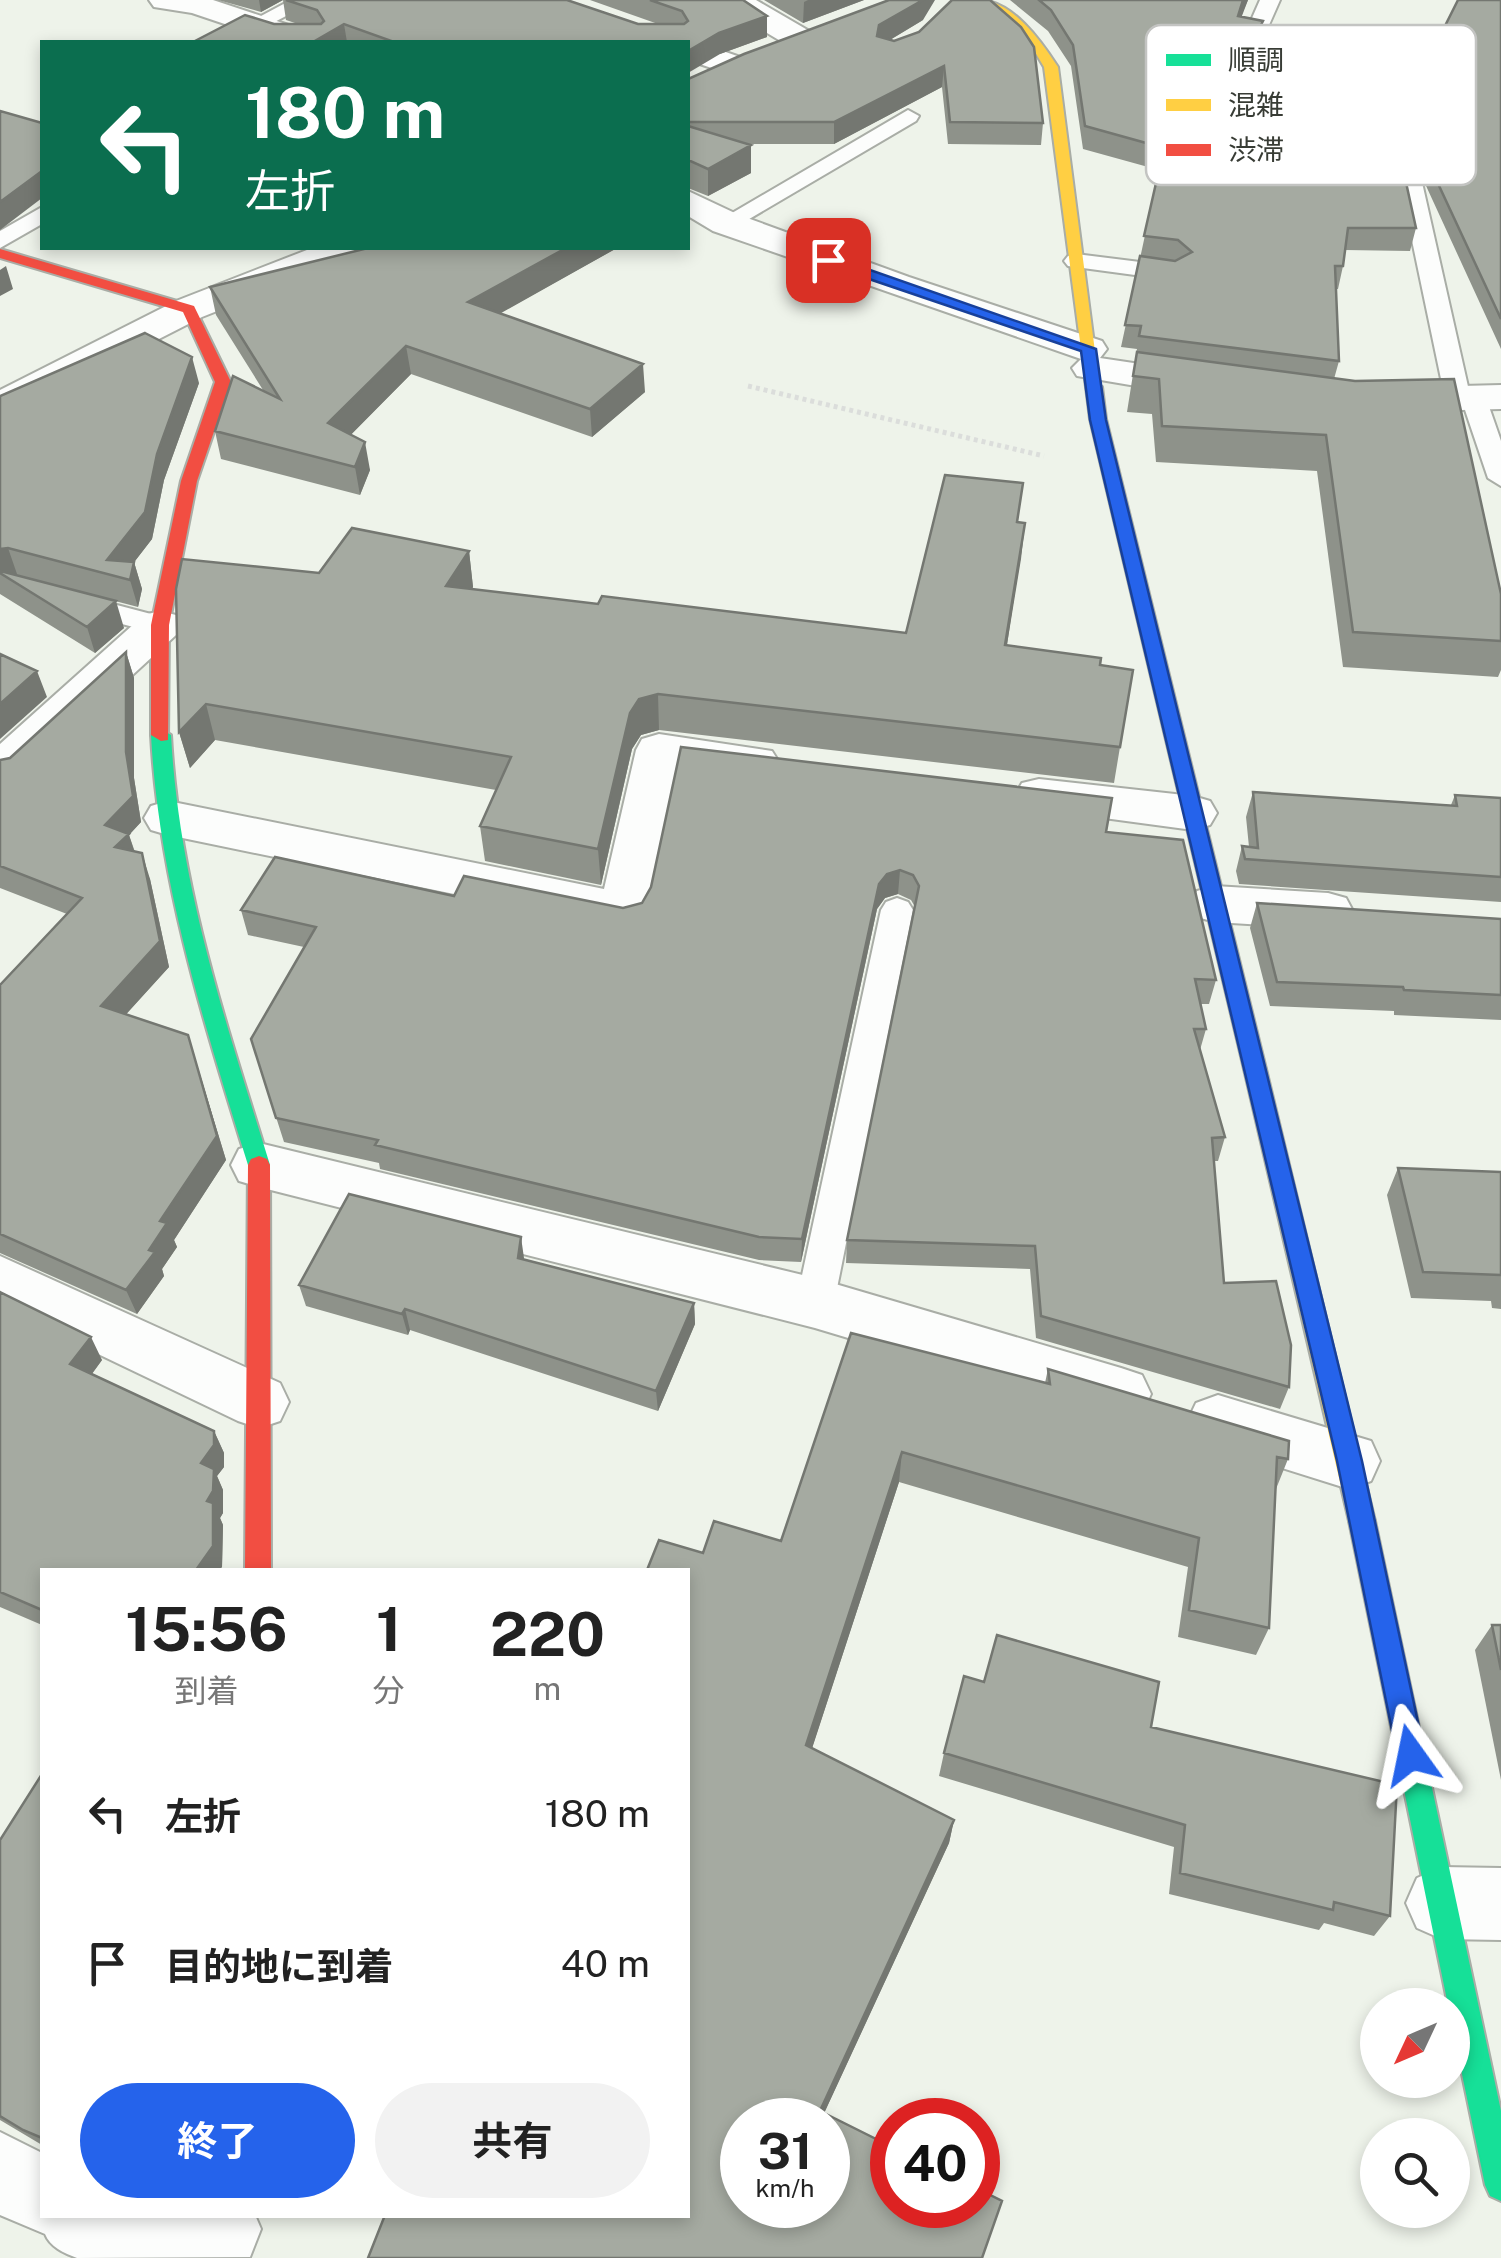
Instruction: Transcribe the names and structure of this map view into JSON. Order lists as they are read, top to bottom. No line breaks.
{"legend":["順調","混雑","渋滞"],"north":"bottom left","page":{"turn":["180 m","左折"],"eta":["15:56","到着","1","分","220","m"],"list":[{"name":"左折","value":"180 m"},{"name":"目的地に到着","value":"40 m"}],"buttons":["終了","共有"],"speed":"31 km/h","limit":"40"}}
